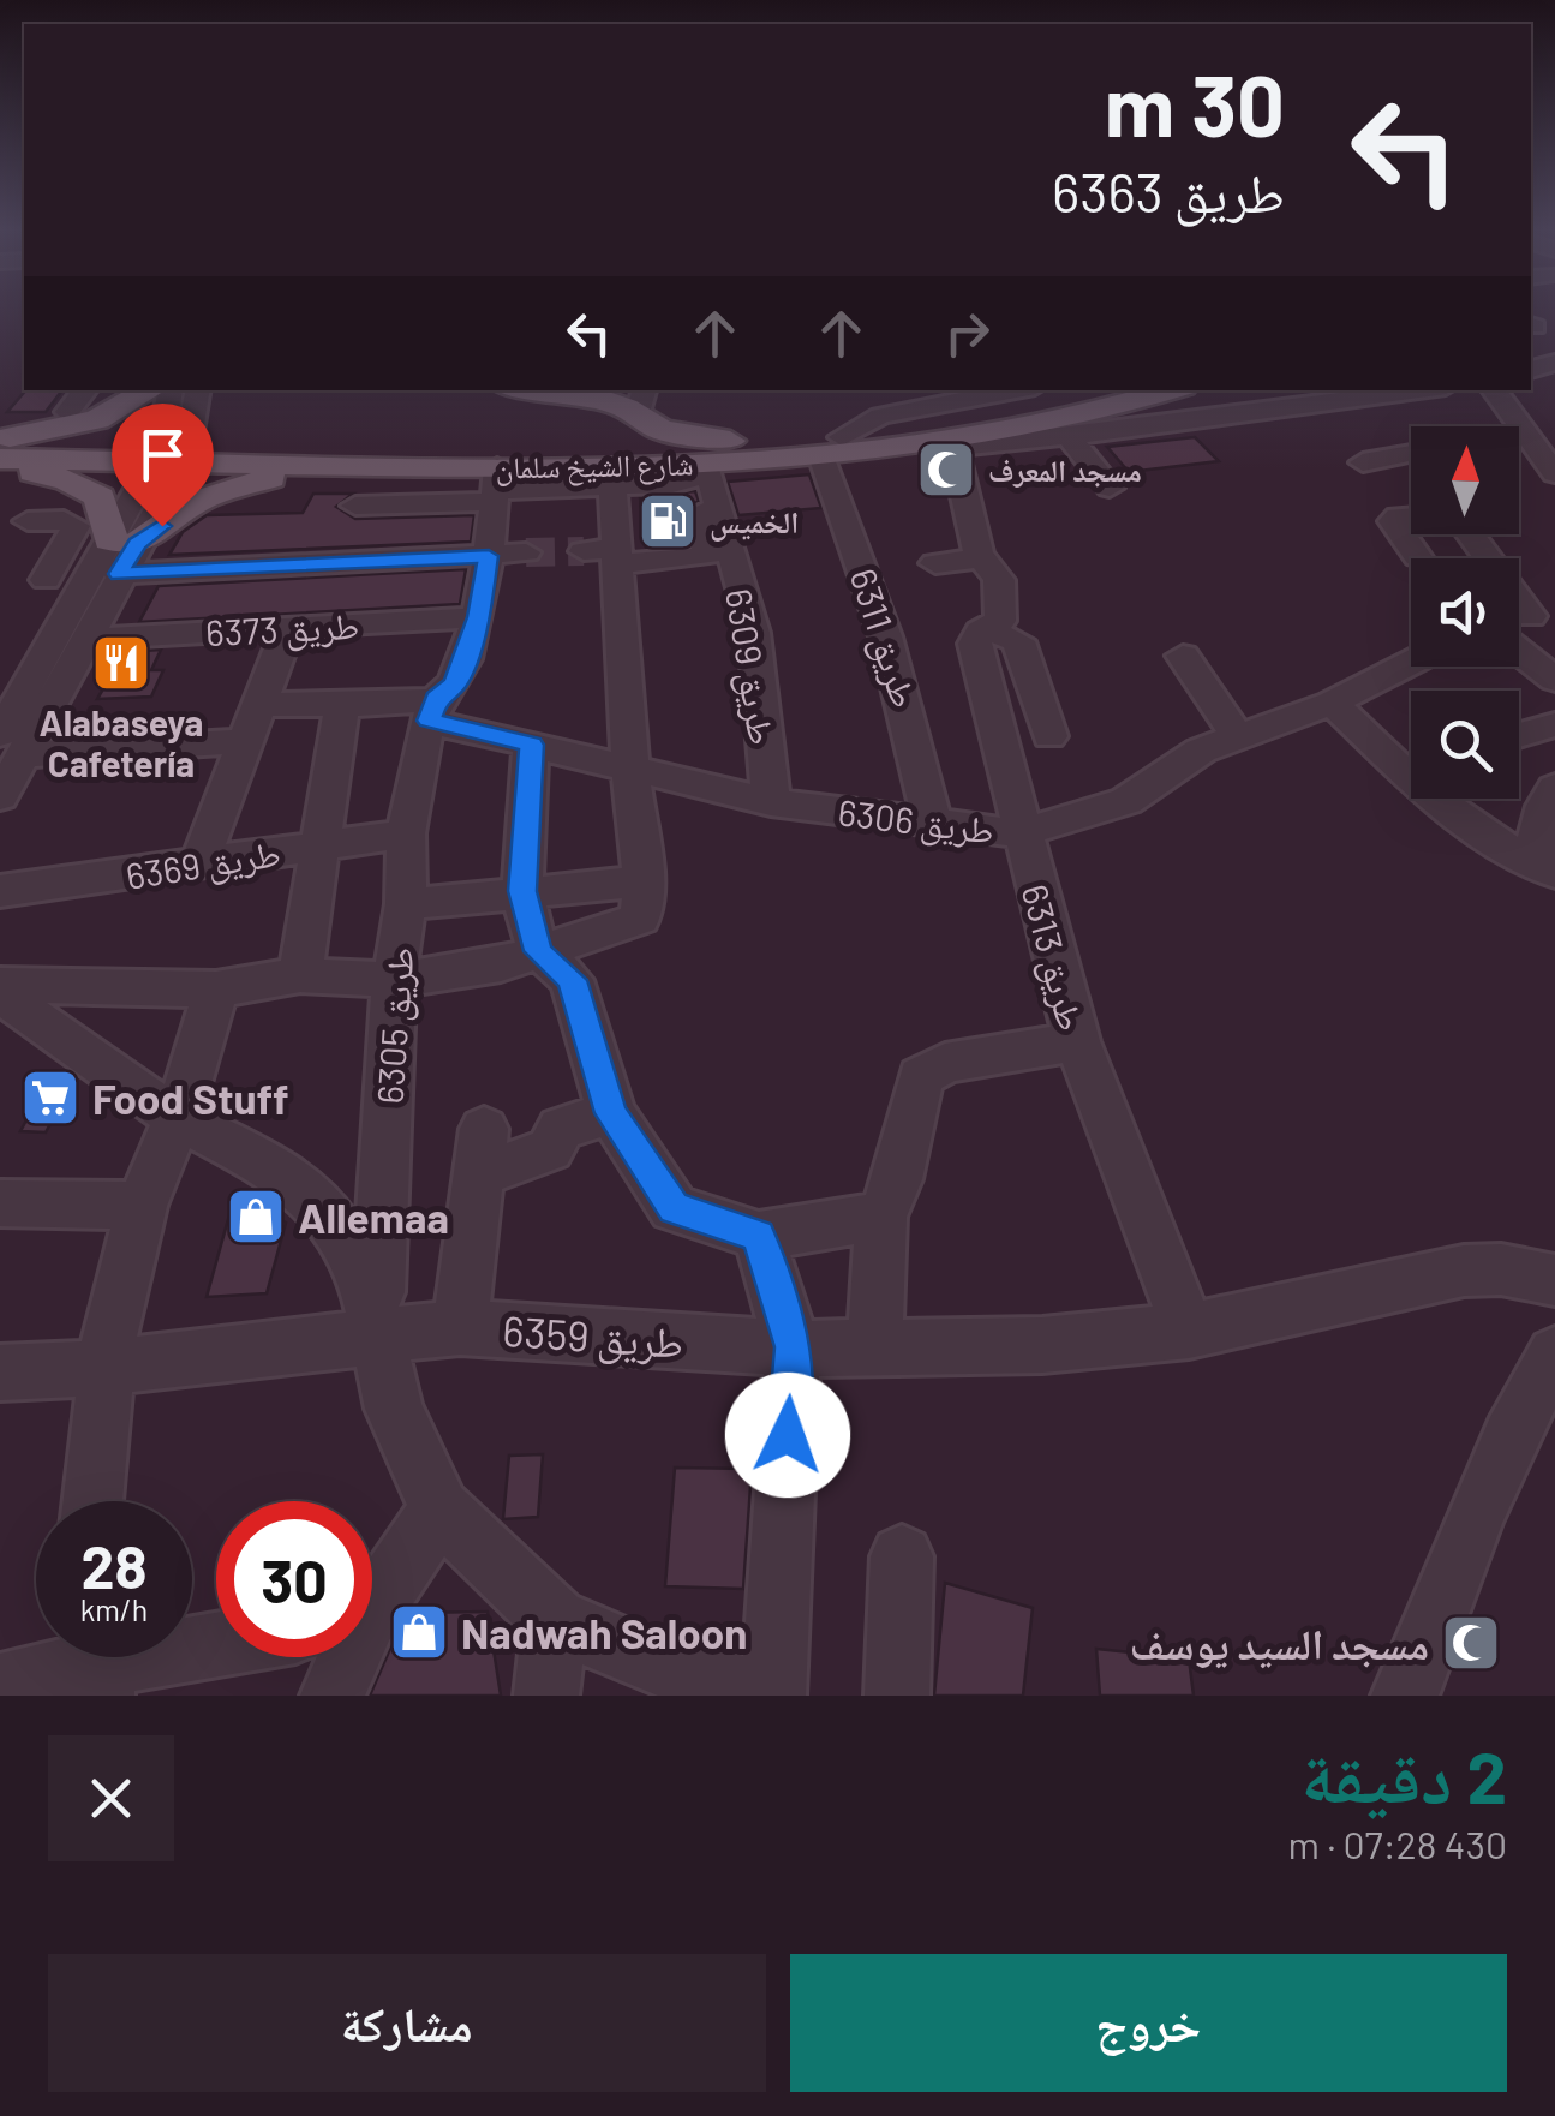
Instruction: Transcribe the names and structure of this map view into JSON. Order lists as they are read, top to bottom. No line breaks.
{"streets":{"main road":["شارع الشيخ سلمان"],"street":["طريق 6373","طريق 6311","طريق 6309","طريق 6306","طريق 6369","طريق 6313","طريق 6305","طريق 6359"]},"crossings":[["شارع الشيخ سلمان","طريق 6311"],["شارع الشيخ سلمان","طريق 6309"],["شارع الشيخ سلمان","طريق 6305"],["طريق 6373","طريق 6305"],["طريق 6311","طريق 6306"],["طريق 6309","طريق 6306"],["طريق 6306","طريق 6313"],["طريق 6306","طريق 6305"],["طريق 6369","طريق 6305"],["طريق 6313","طريق 6359"],["طريق 6305","طريق 6359"]],"places":{"mosque":["مسجد المعرف","مسجد السيد يوسف"],"fuel station":["الخميس"],"restaurant":["Alabaseya Cafetería"],"supermarket":["Food Stuff"],"shop":["Allemaa","Nadwah Saloon"]},"north":"top","page":{"turn":["30 m","طريق 6363"],"speed":"28 km/h","limit":"30","heading":["2 دقيقة","430 m · 07:28"],"buttons":["خروج","مشاركة"]}}
